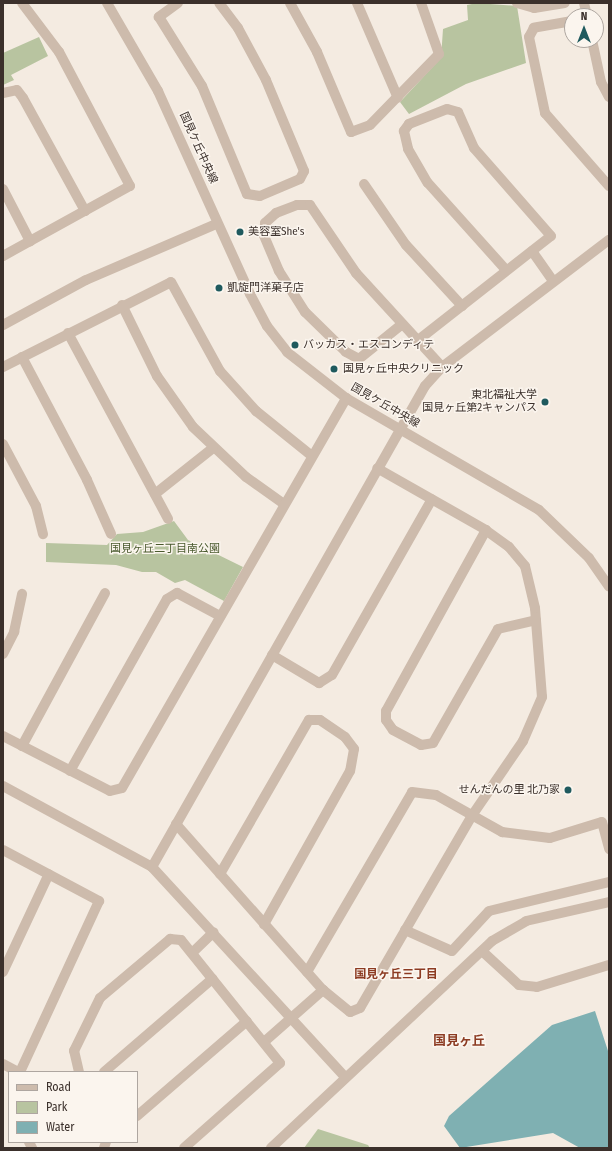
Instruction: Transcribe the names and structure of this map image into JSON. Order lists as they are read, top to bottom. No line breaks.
{"streets":{"street":["国見ケ丘中央線"]},"districts":["国見ヶ丘三丁目","国見ヶ丘"],"parks":["国見ヶ丘二丁目南公園"],"places":["美容室She's","凱旋門洋菓子店","バッカス・エスコンディテ","国見ヶ丘中央クリニック","東北福祉大学 国見ヶ丘第2キャンパス","せんだんの里 北乃家"],"legend":["Road","Park","Water"],"north":"top"}
